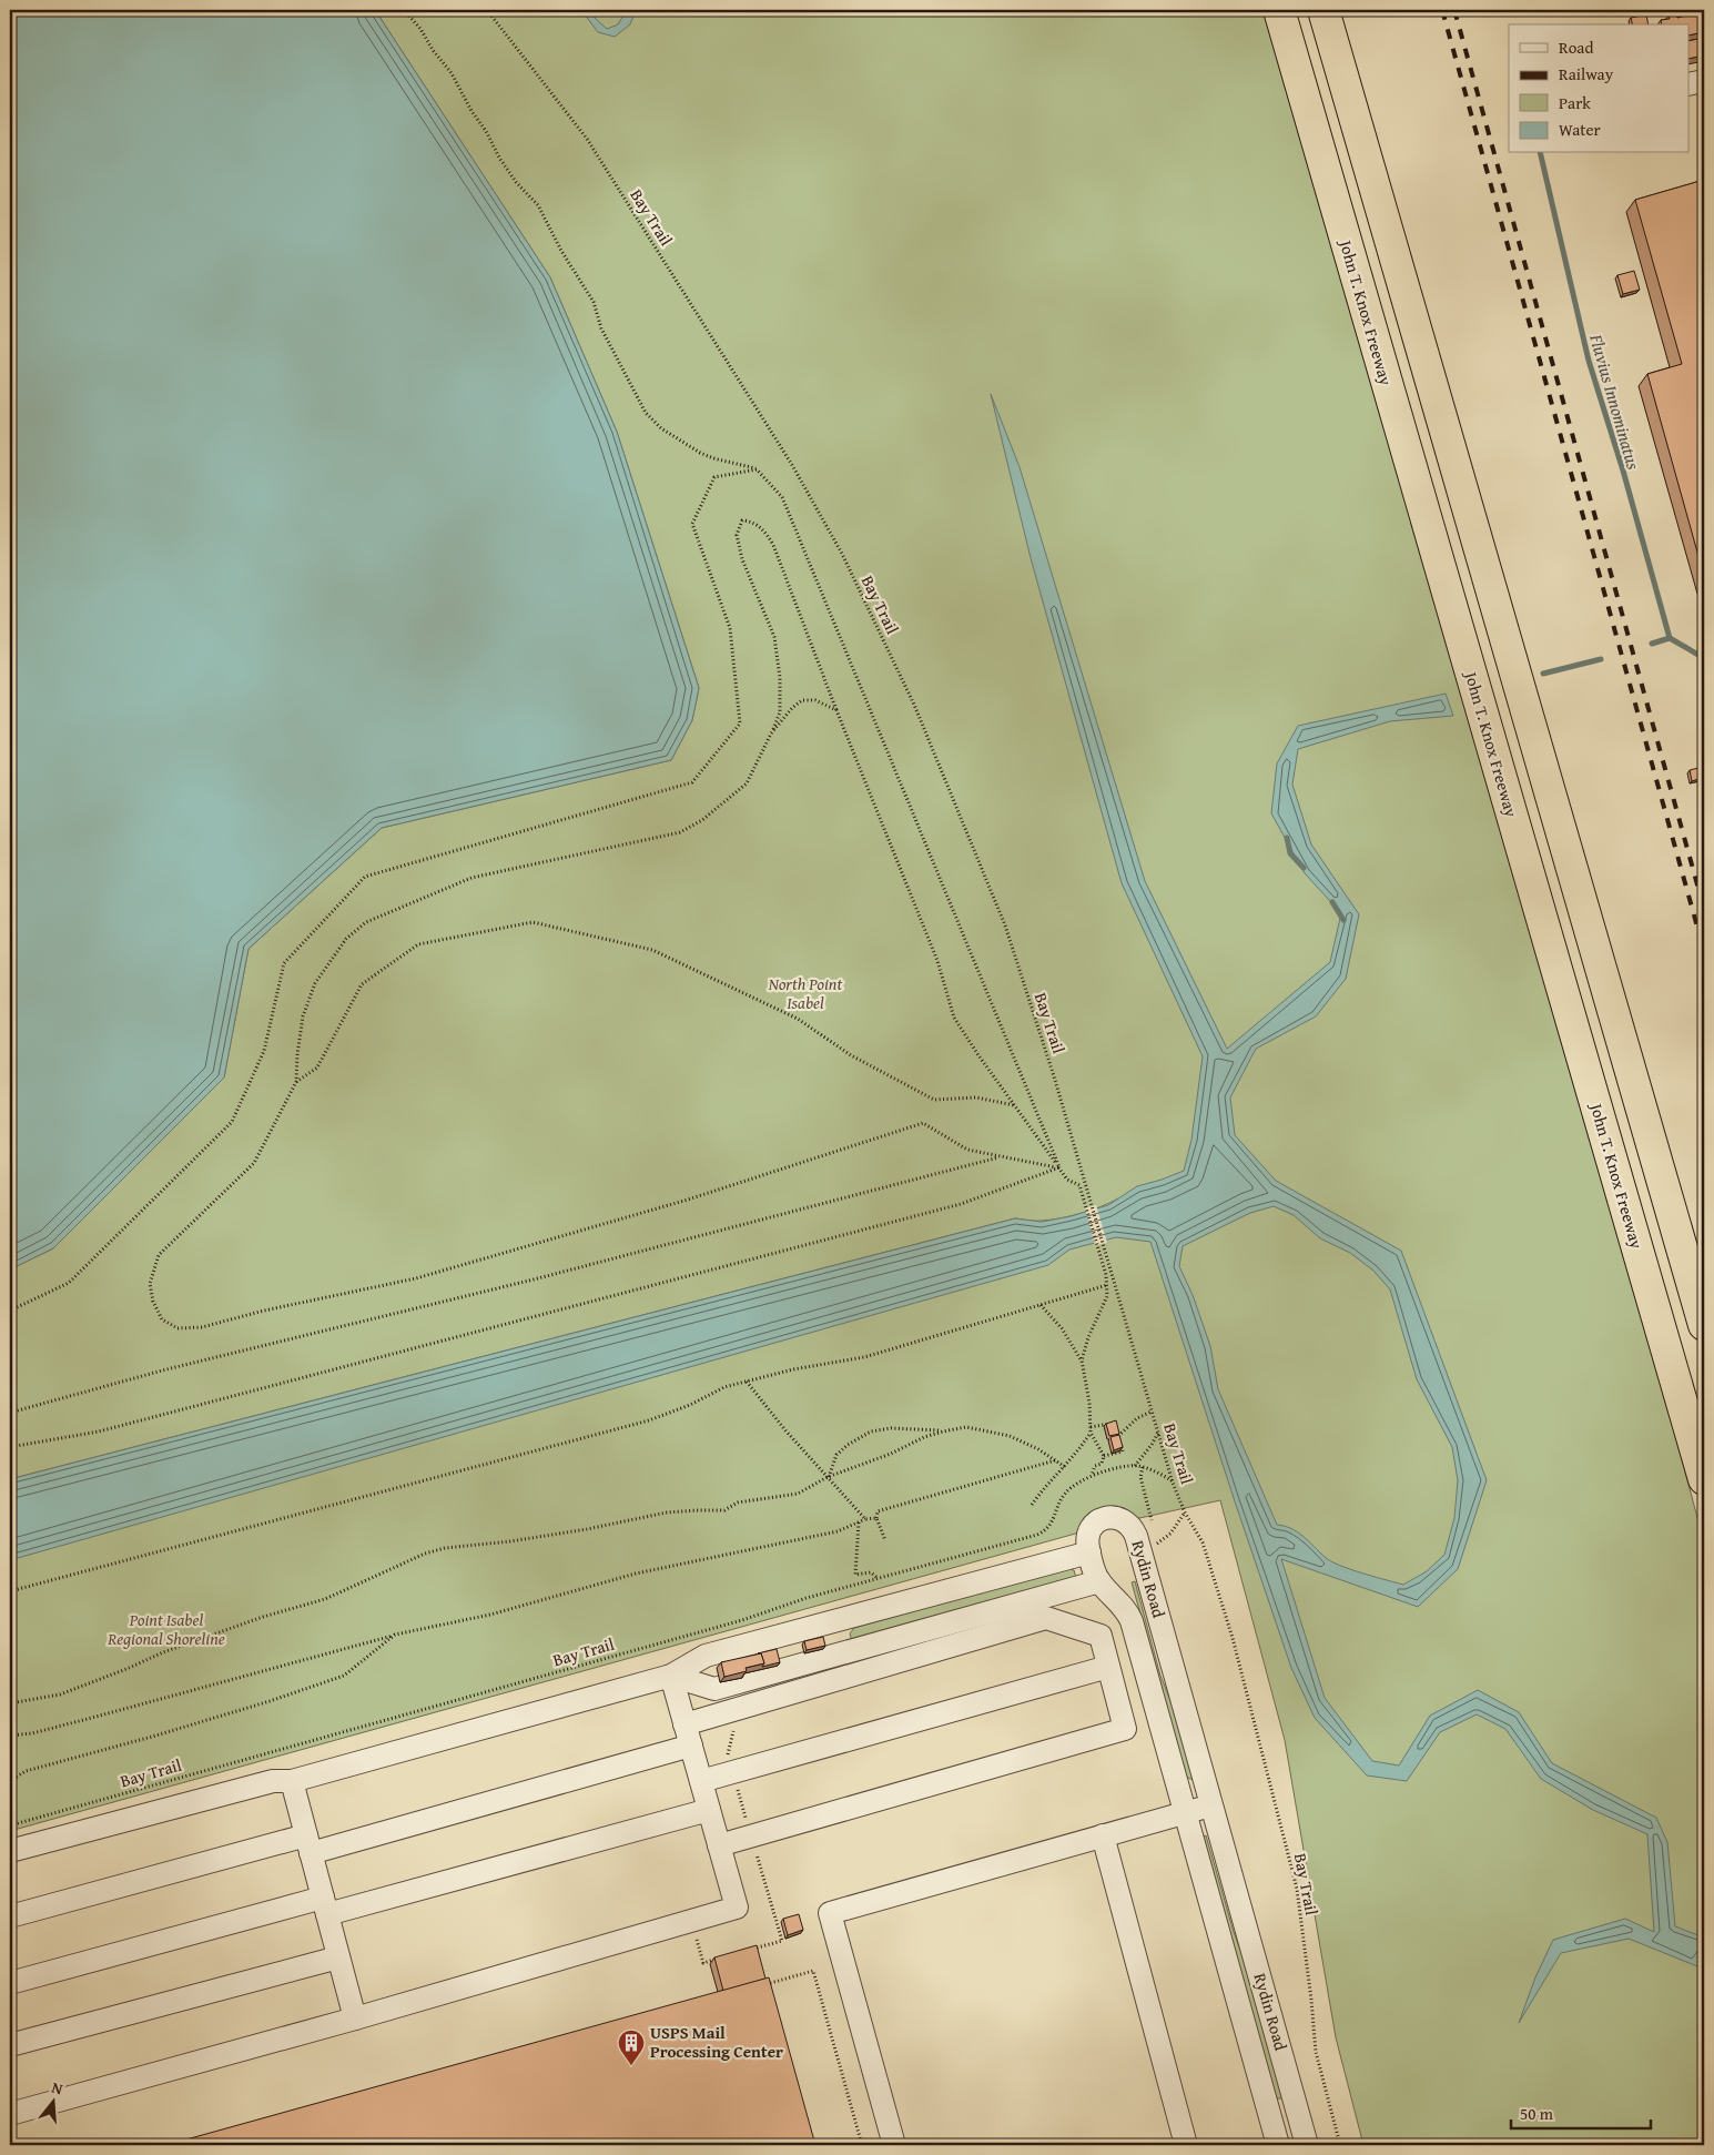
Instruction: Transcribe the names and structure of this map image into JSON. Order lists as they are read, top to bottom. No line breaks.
{"streets":{"highway":["John T. Knox Freeway"],"street":["Rydin Road"],"path":["Bay Trail"]},"water":["Fluvius Innominatus"],"parks":["North Point Isabel","Point Isabel Regional Shoreline"],"places":{"building":["USPS Mail Processing Center"]},"legend":["Road","Railway","Park","Water"],"scale_bar":"50 m","north":"top"}
